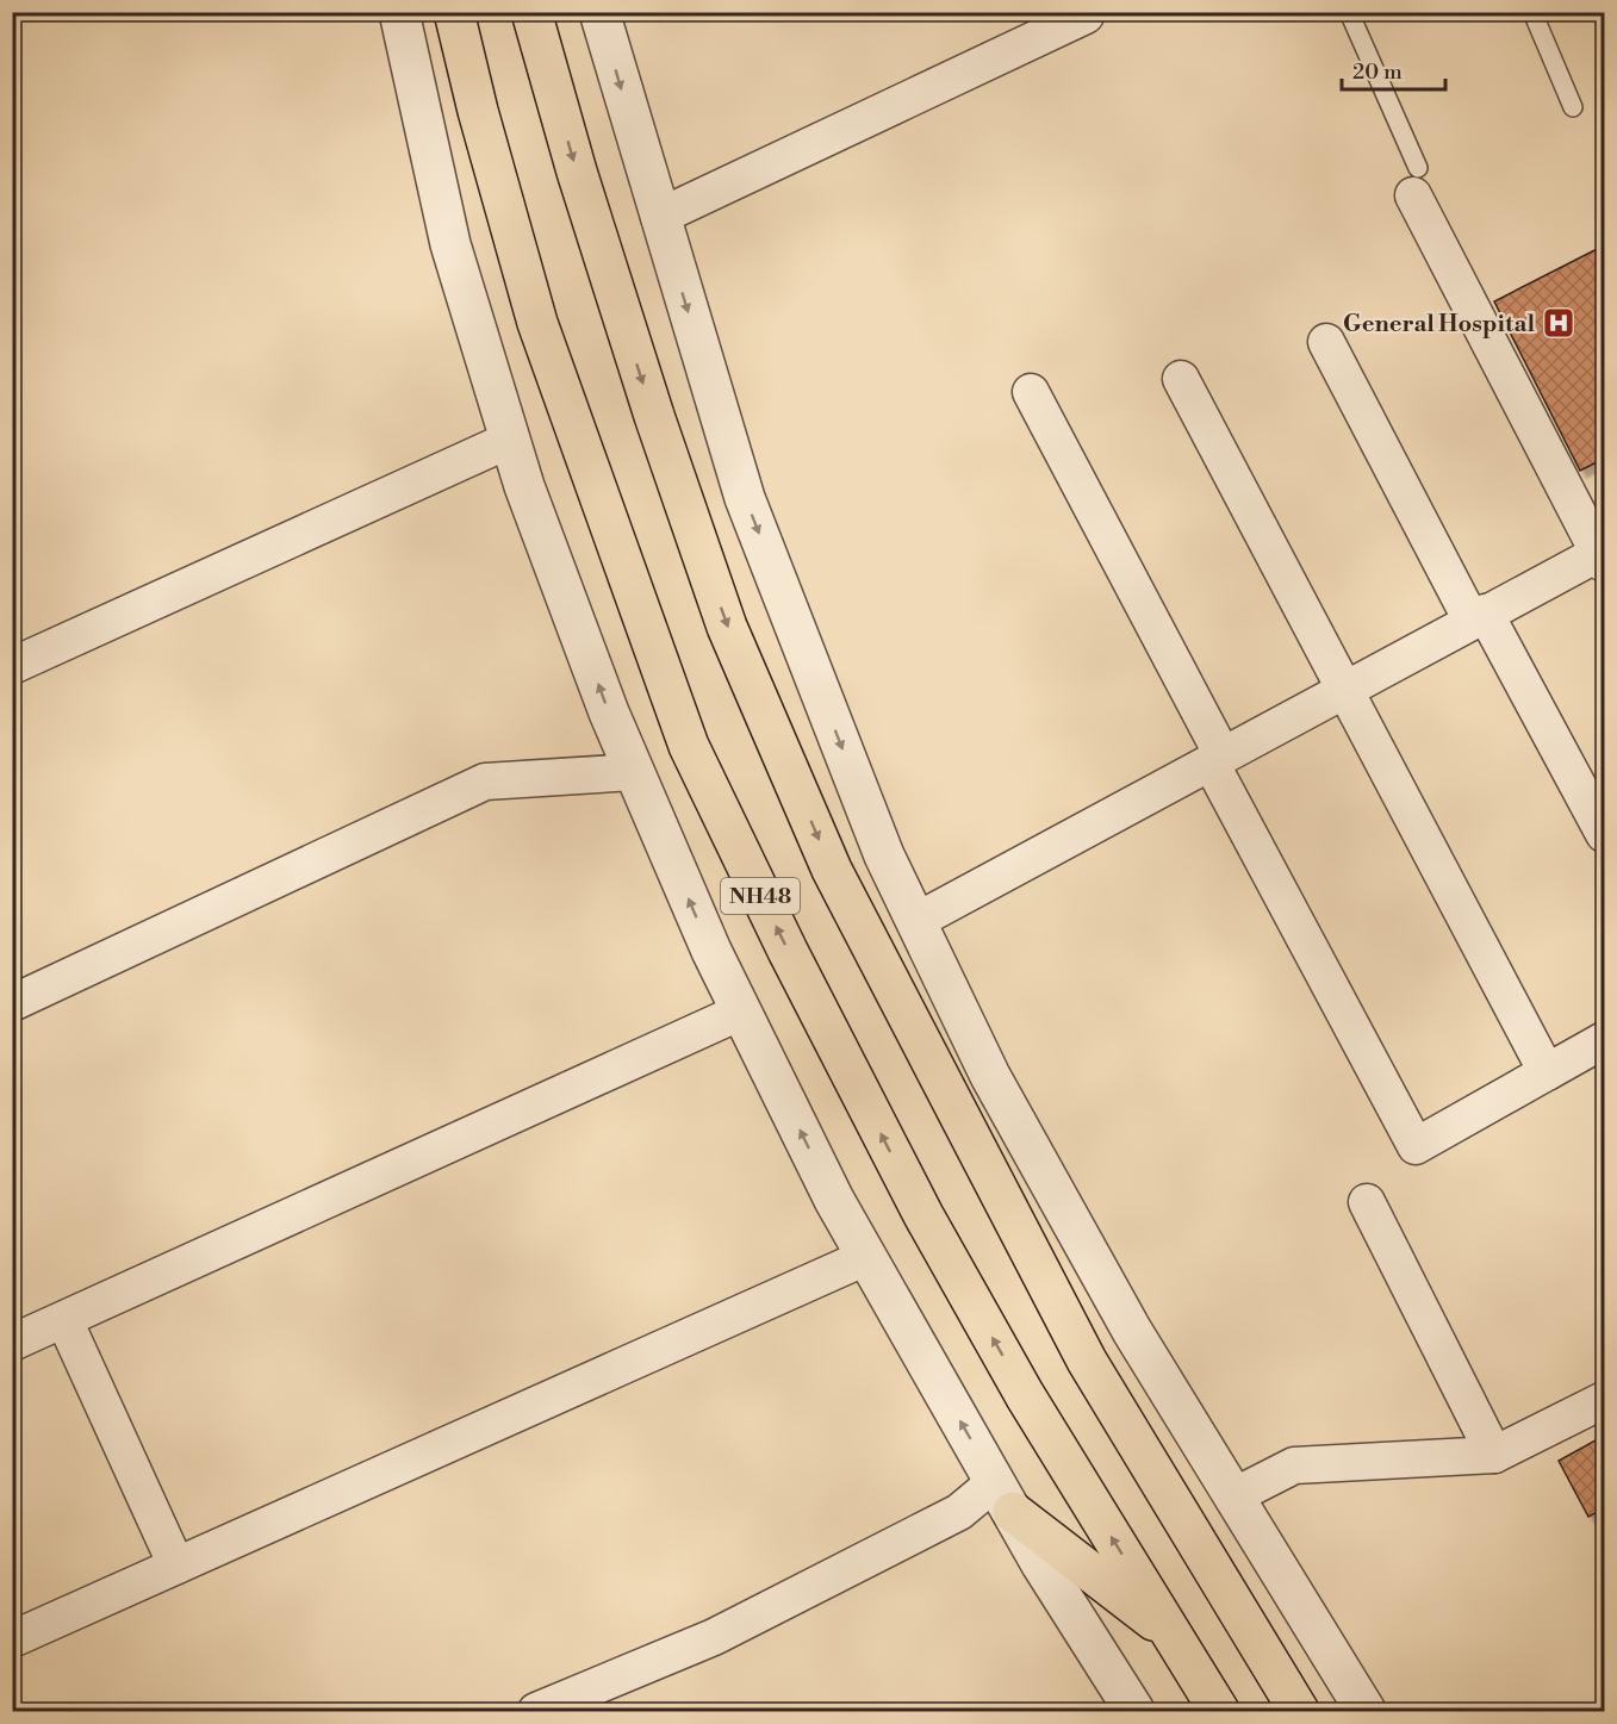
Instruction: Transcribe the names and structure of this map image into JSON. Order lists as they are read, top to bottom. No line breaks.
{"streets":{"highway":["NH48"]},"places":{"hospital":["General Hospital"]},"scale_bar":"20 m"}
